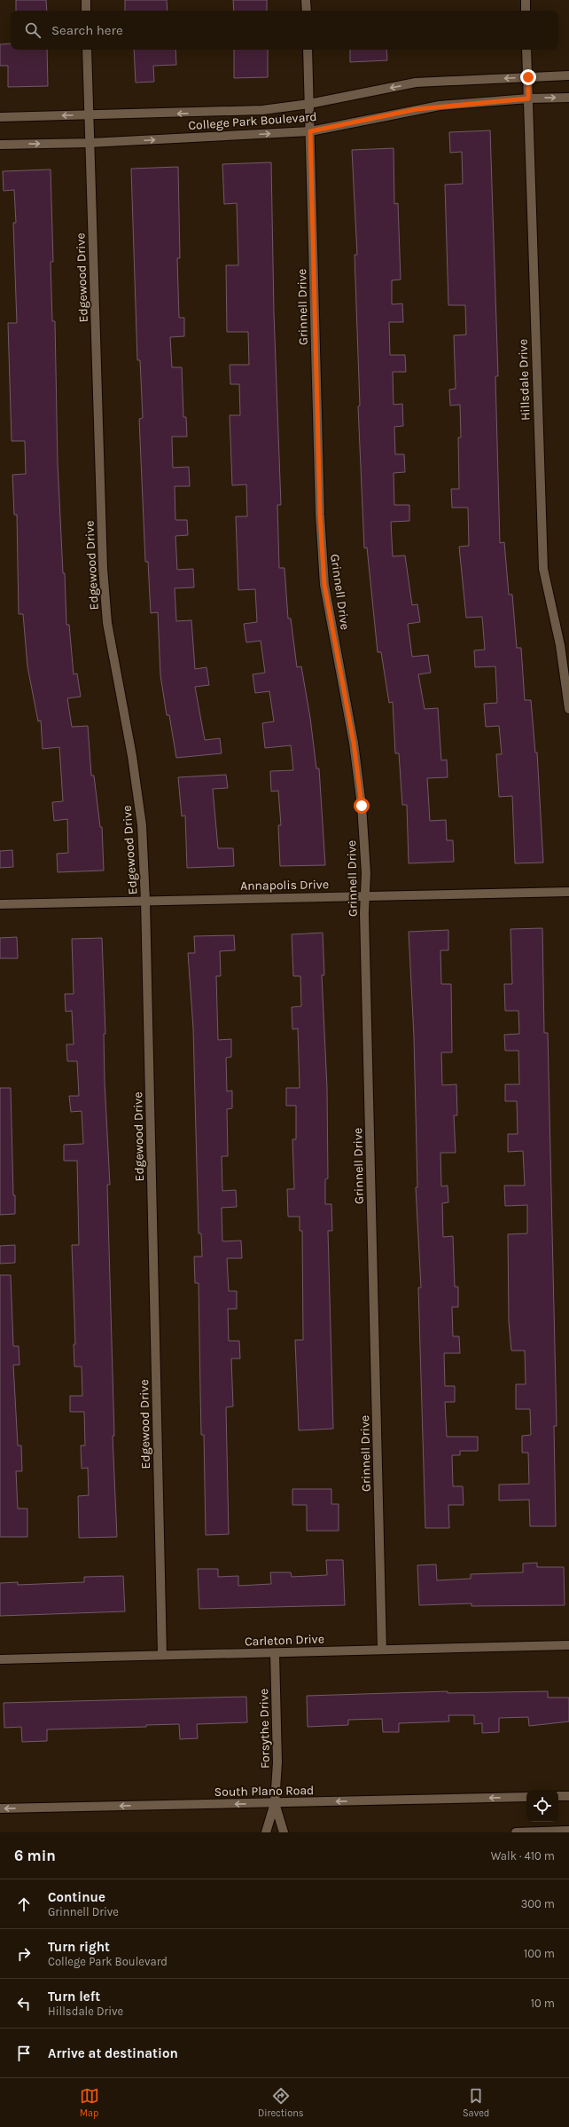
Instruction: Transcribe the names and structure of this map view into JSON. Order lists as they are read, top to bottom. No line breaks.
{"streets":{"street":["College Park Boulevard","Edgewood Drive","Grinnell Drive","Hillsdale Drive","Annapolis Drive","Carleton Drive","Forsythe Drive","South Plano Road"]},"crossings":[["College Park Boulevard","Edgewood Drive"],["College Park Boulevard","Grinnell Drive"],["College Park Boulevard","Hillsdale Drive"],["Edgewood Drive","Annapolis Drive"],["Edgewood Drive","Carleton Drive"],["Grinnell Drive","Annapolis Drive"],["Grinnell Drive","Carleton Drive"],["Carleton Drive","Forsythe Drive"],["Forsythe Drive","South Plano Road"]],"one_way":["South Plano Road"],"page":{"search":"Search here","heading":["6 min","Walk · 410 m"],"list":[["Continue","Grinnell Drive","300 m"],["Turn right","College Park Boulevard","100 m"],["Turn left","Hillsdale Drive","10 m"],"Arrive at destination"],"nav":["Map","Directions","Saved"]}}
